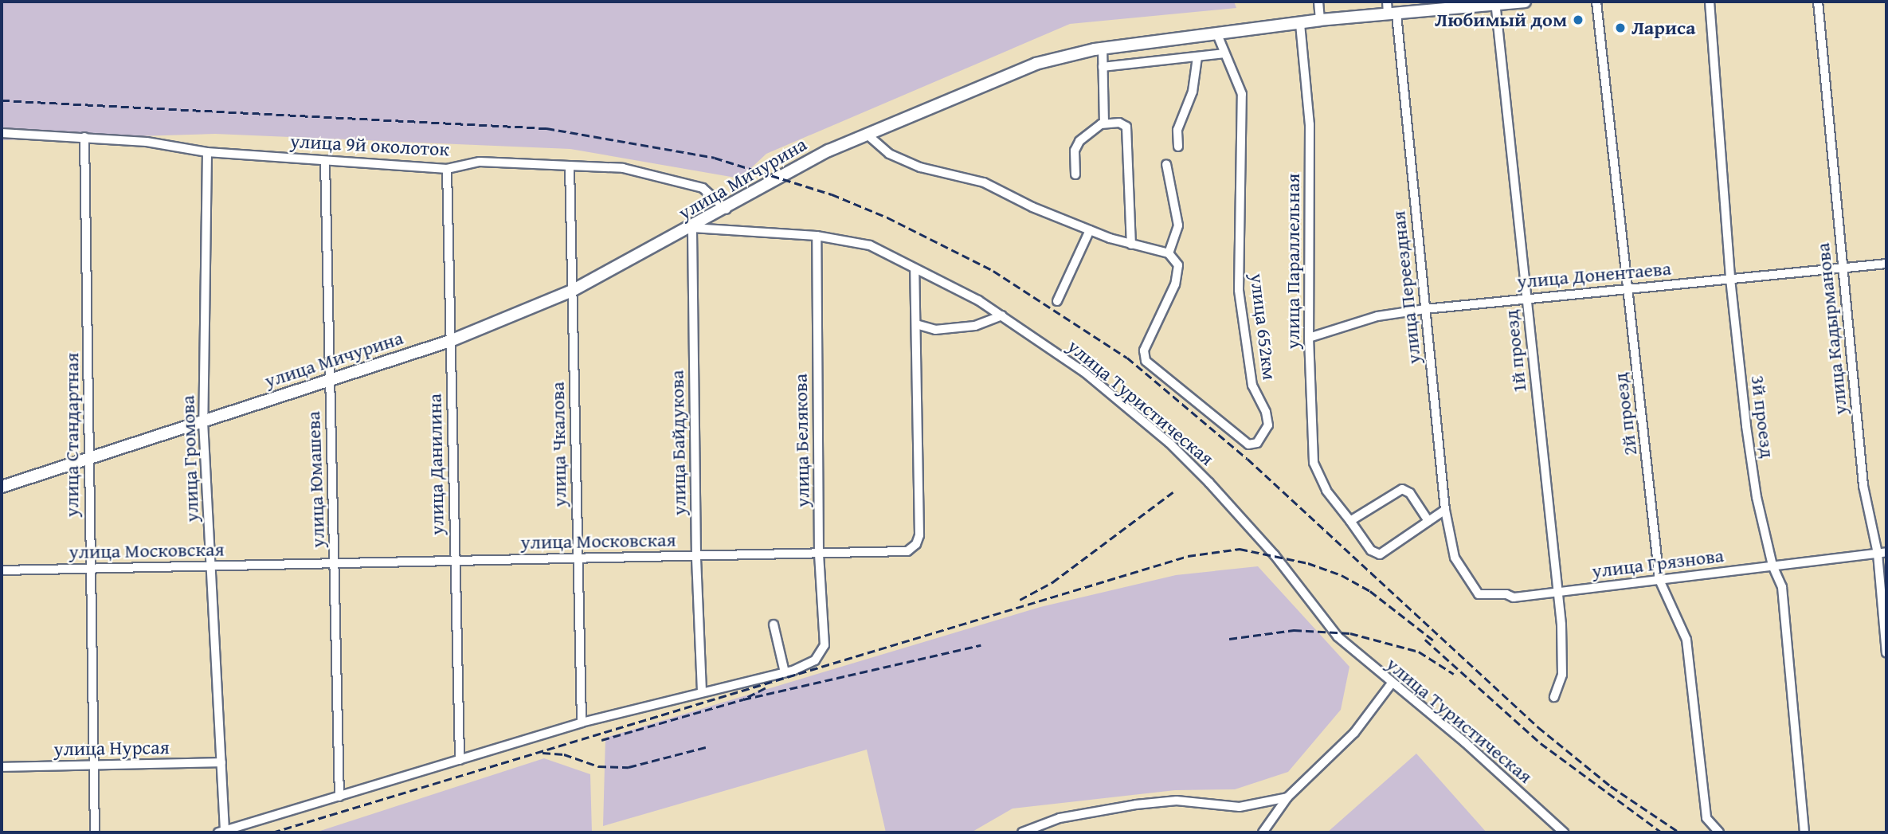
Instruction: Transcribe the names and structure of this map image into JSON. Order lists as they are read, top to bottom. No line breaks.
{"streets":{"main road":["улица Мичурина"],"street":["улица 9й околоток","улица Параллельная","улица Донентаева","улица Переездная","улица 652км","улица Кадырманова","1й проезд","улица Туристическая","2й проезд","3й проезд","улица Стандартная","улица Белякова","улица Байдукова","улица Чкалова","улица Громова","улица Данилина","улица Юмашева","улица Московская","улица Грязнова","улица Нурсая"]},"crossings":[["улица 9й околоток","улица Мичурина"],["улица 9й околоток","улица Стандартная"],["улица 9й околоток","улица Чкалова"],["улица 9й околоток","улица Громова"],["улица 9й околоток","улица Данилина"],["улица 9й околоток","улица Юмашева"],["улица Мичурина","улица Параллельная"],["улица Мичурина","улица Переездная"],["улица Мичурина","улица 652км"],["улица Мичурина","1й проезд"],["улица Мичурина","улица Туристическая"],["улица Мичурина","улица Стандартная"],["улица Мичурина","улица Байдукова"],["улица Мичурина","улица Чкалова"],["улица Мичурина","улица Громова"],["улица Мичурина","улица Данилина"],["улица Мичурина","улица Юмашева"],["улица Параллельная","улица Донентаева"],["улица Донентаева","улица Переездная"],["улица Донентаева","улица Кадырманова"],["улица Донентаева","1й проезд"],["улица Донентаева","2й проезд"],["улица Донентаева","3й проезд"],["улица Переездная","улица Грязнова"],["улица Кадырманова","улица Грязнова"],["1й проезд","улица Грязнова"],["улица Туристическая","улица Белякова"],["улица Туристическая","улица Байдукова"],["улица Туристическая","улица Московская"],["2й проезд","улица Грязнова"],["3й проезд","улица Грязнова"],["улица Стандартная","улица Московская"],["улица Стандартная","улица Нурсая"],["улица Белякова","улица Московская"],["улица Байдукова","улица Московская"],["улица Чкалова","улица Московская"],["улица Громова","улица Московская"],["улица Громова","улица Нурсая"],["улица Данилина","улица Московская"],["улица Юмашева","улица Московская"]],"places":["Любимый дом","Лариса"]}
